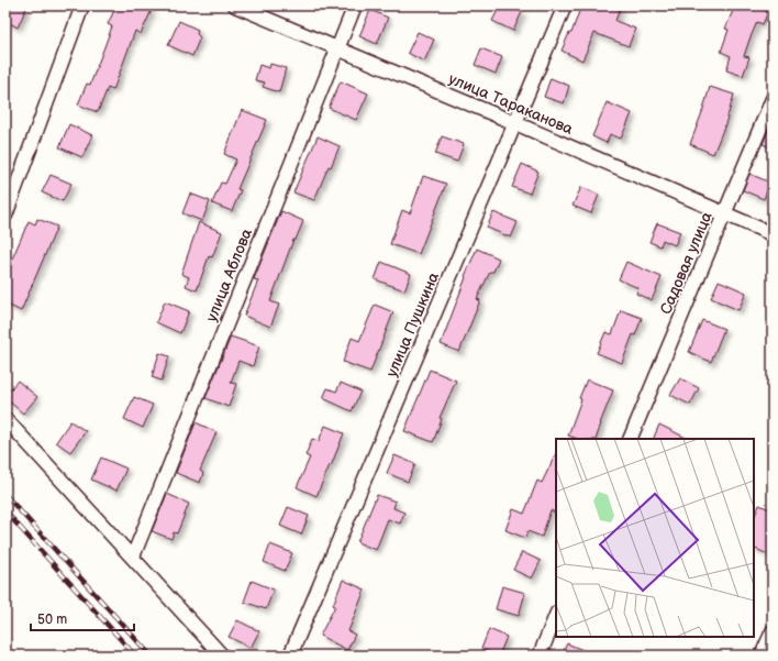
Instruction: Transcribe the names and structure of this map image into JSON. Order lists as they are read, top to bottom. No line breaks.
{"streets":{"street":["улица Тараканова","Садовая улица","улица Аблова","улица Пушкина"]},"crossings":[["улица Тараканова","Садовая улица"],["улица Тараканова","улица Аблова"],["улица Тараканова","улица Пушкина"]],"scale_bar":"50 m"}
